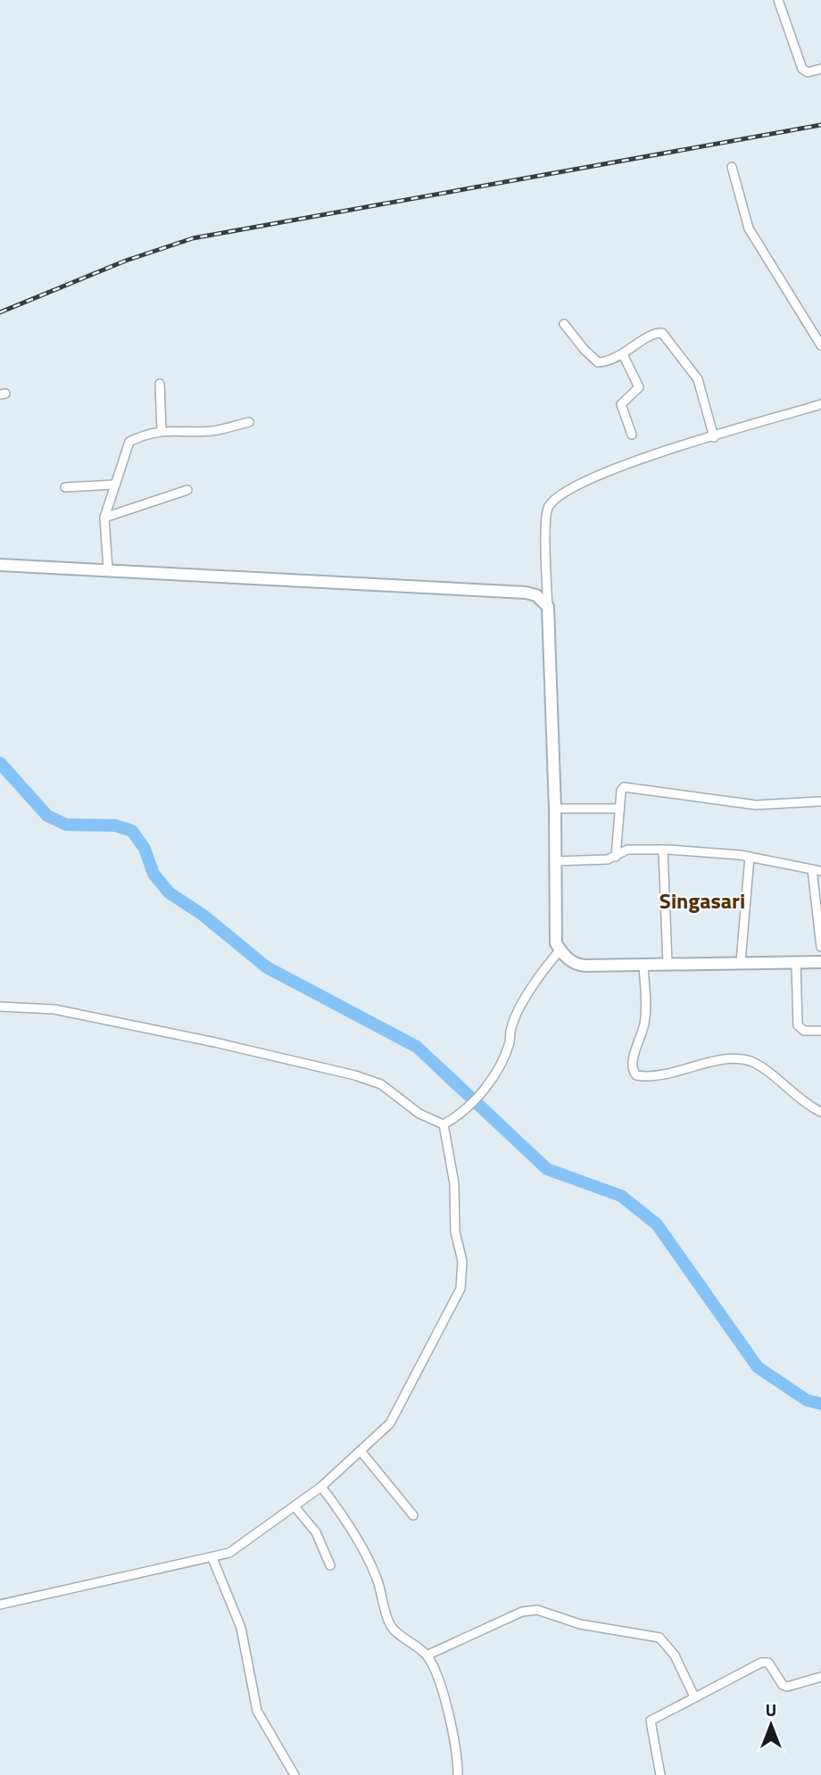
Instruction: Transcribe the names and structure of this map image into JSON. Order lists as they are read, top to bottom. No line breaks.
{"districts":["Singasari"],"north":"top"}
